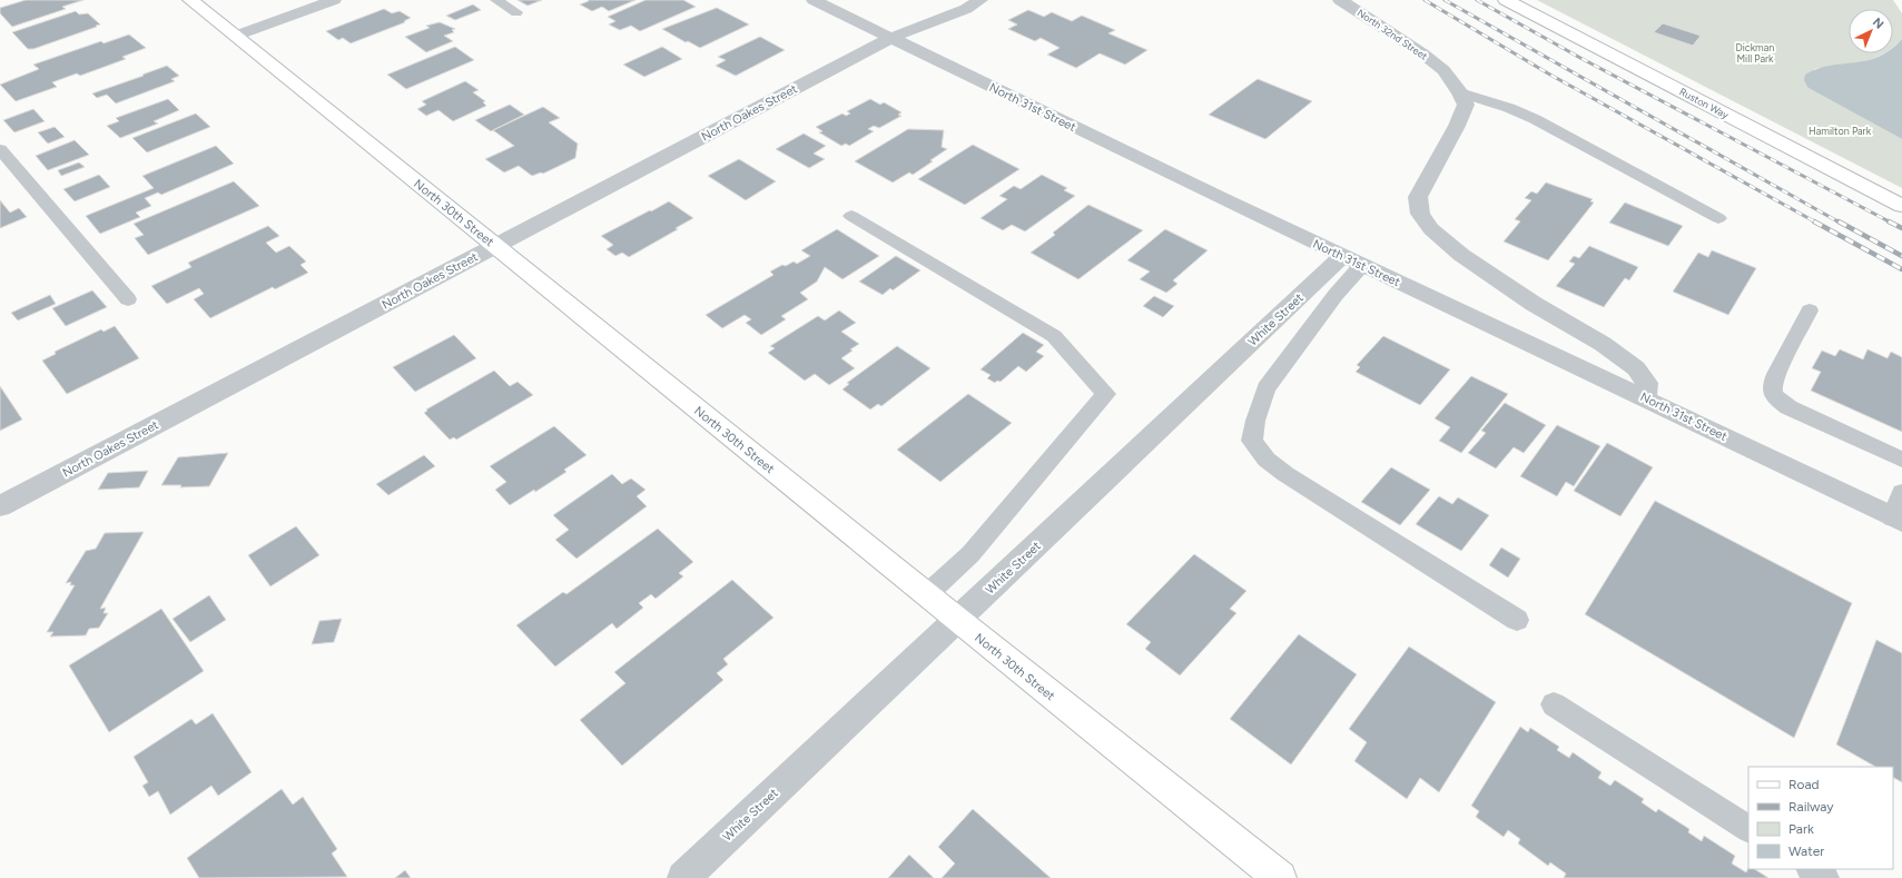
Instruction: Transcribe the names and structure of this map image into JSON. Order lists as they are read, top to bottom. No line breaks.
{"streets":{"main road":["Ruston Way","North 30th Street"],"street":["North 32nd Street","North 31st Street","North Oakes Street","White Street"]},"crossings":[["North 31st Street","North Oakes Street"],["North 31st Street","White Street"],["North Oakes Street","North 30th Street"],["North 30th Street","White Street"]],"parks":["Dickman Mill Park","Hamilton Park"],"legend":["Road","Railway","Park","Water"],"north":"top right"}
